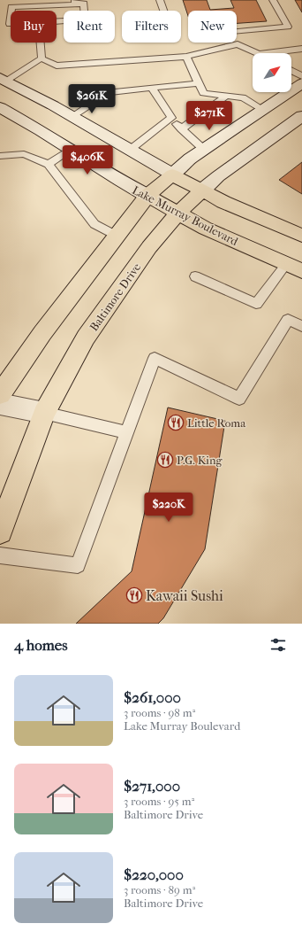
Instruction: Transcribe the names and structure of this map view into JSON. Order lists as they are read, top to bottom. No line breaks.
{"streets":{"main road":["Lake Murray Boulevard","Baltimore Drive"]},"crossings":[["Lake Murray Boulevard","Baltimore Drive"]],"places":{"restaurant":["Little Roma","P.G. King","Kawaii Sushi"]},"north":"top right","page":{"chip":["Buy","Rent","Filters","New"],"price":["$261K","$271K","$406K","$220K"],"heading":"4 homes","list":[{"name":"$261,000","note":"3 rooms · 98 m² · Lake Murray Boulevard"},{"name":"$271,000","note":"3 rooms · 95 m² · Baltimore Drive"},{"name":"$220,000","note":"3 rooms · 89 m² · Baltimore Drive"}]}}
